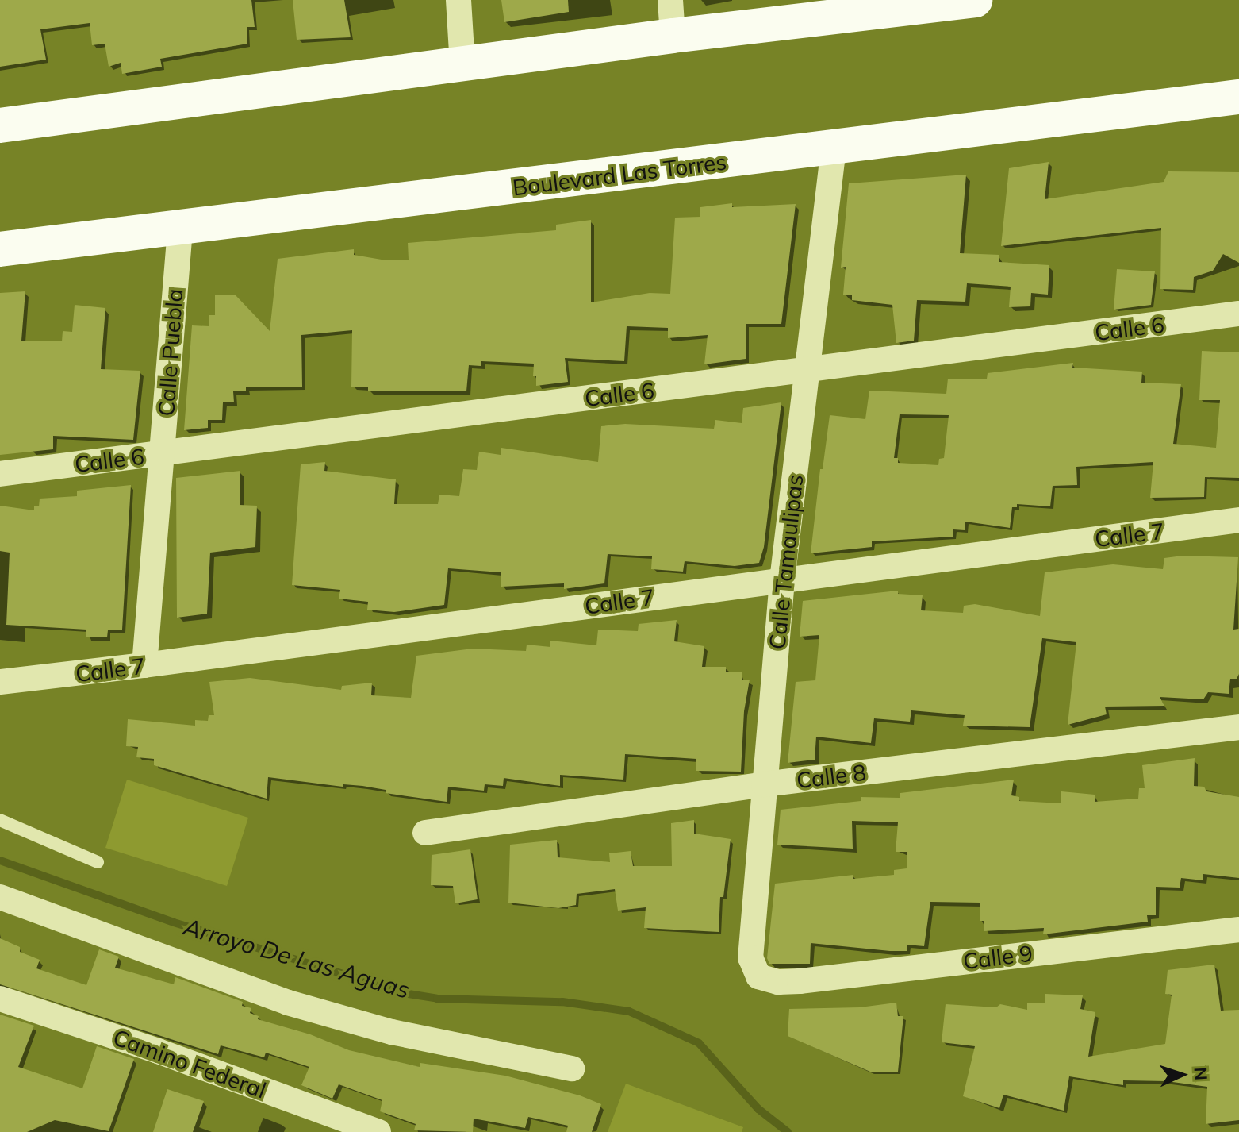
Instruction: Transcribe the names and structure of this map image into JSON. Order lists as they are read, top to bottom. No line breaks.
{"streets":{"main road":["Boulevard Las Torres"],"street":["Calle 6","Calle Puebla","Calle 7","Calle Tamaulipas","Calle 8","Calle 9","Camino Federal"]},"crossings":[["Boulevard Las Torres","Calle Puebla"],["Boulevard Las Torres","Calle Tamaulipas"],["Calle 6","Calle Puebla"],["Calle 6","Calle Tamaulipas"],["Calle Puebla","Calle 7"],["Calle 7","Calle Tamaulipas"],["Calle Tamaulipas","Calle 8"],["Calle Tamaulipas","Calle 9"]],"water":["Arroyo De Las Aguas"],"north":"right"}
